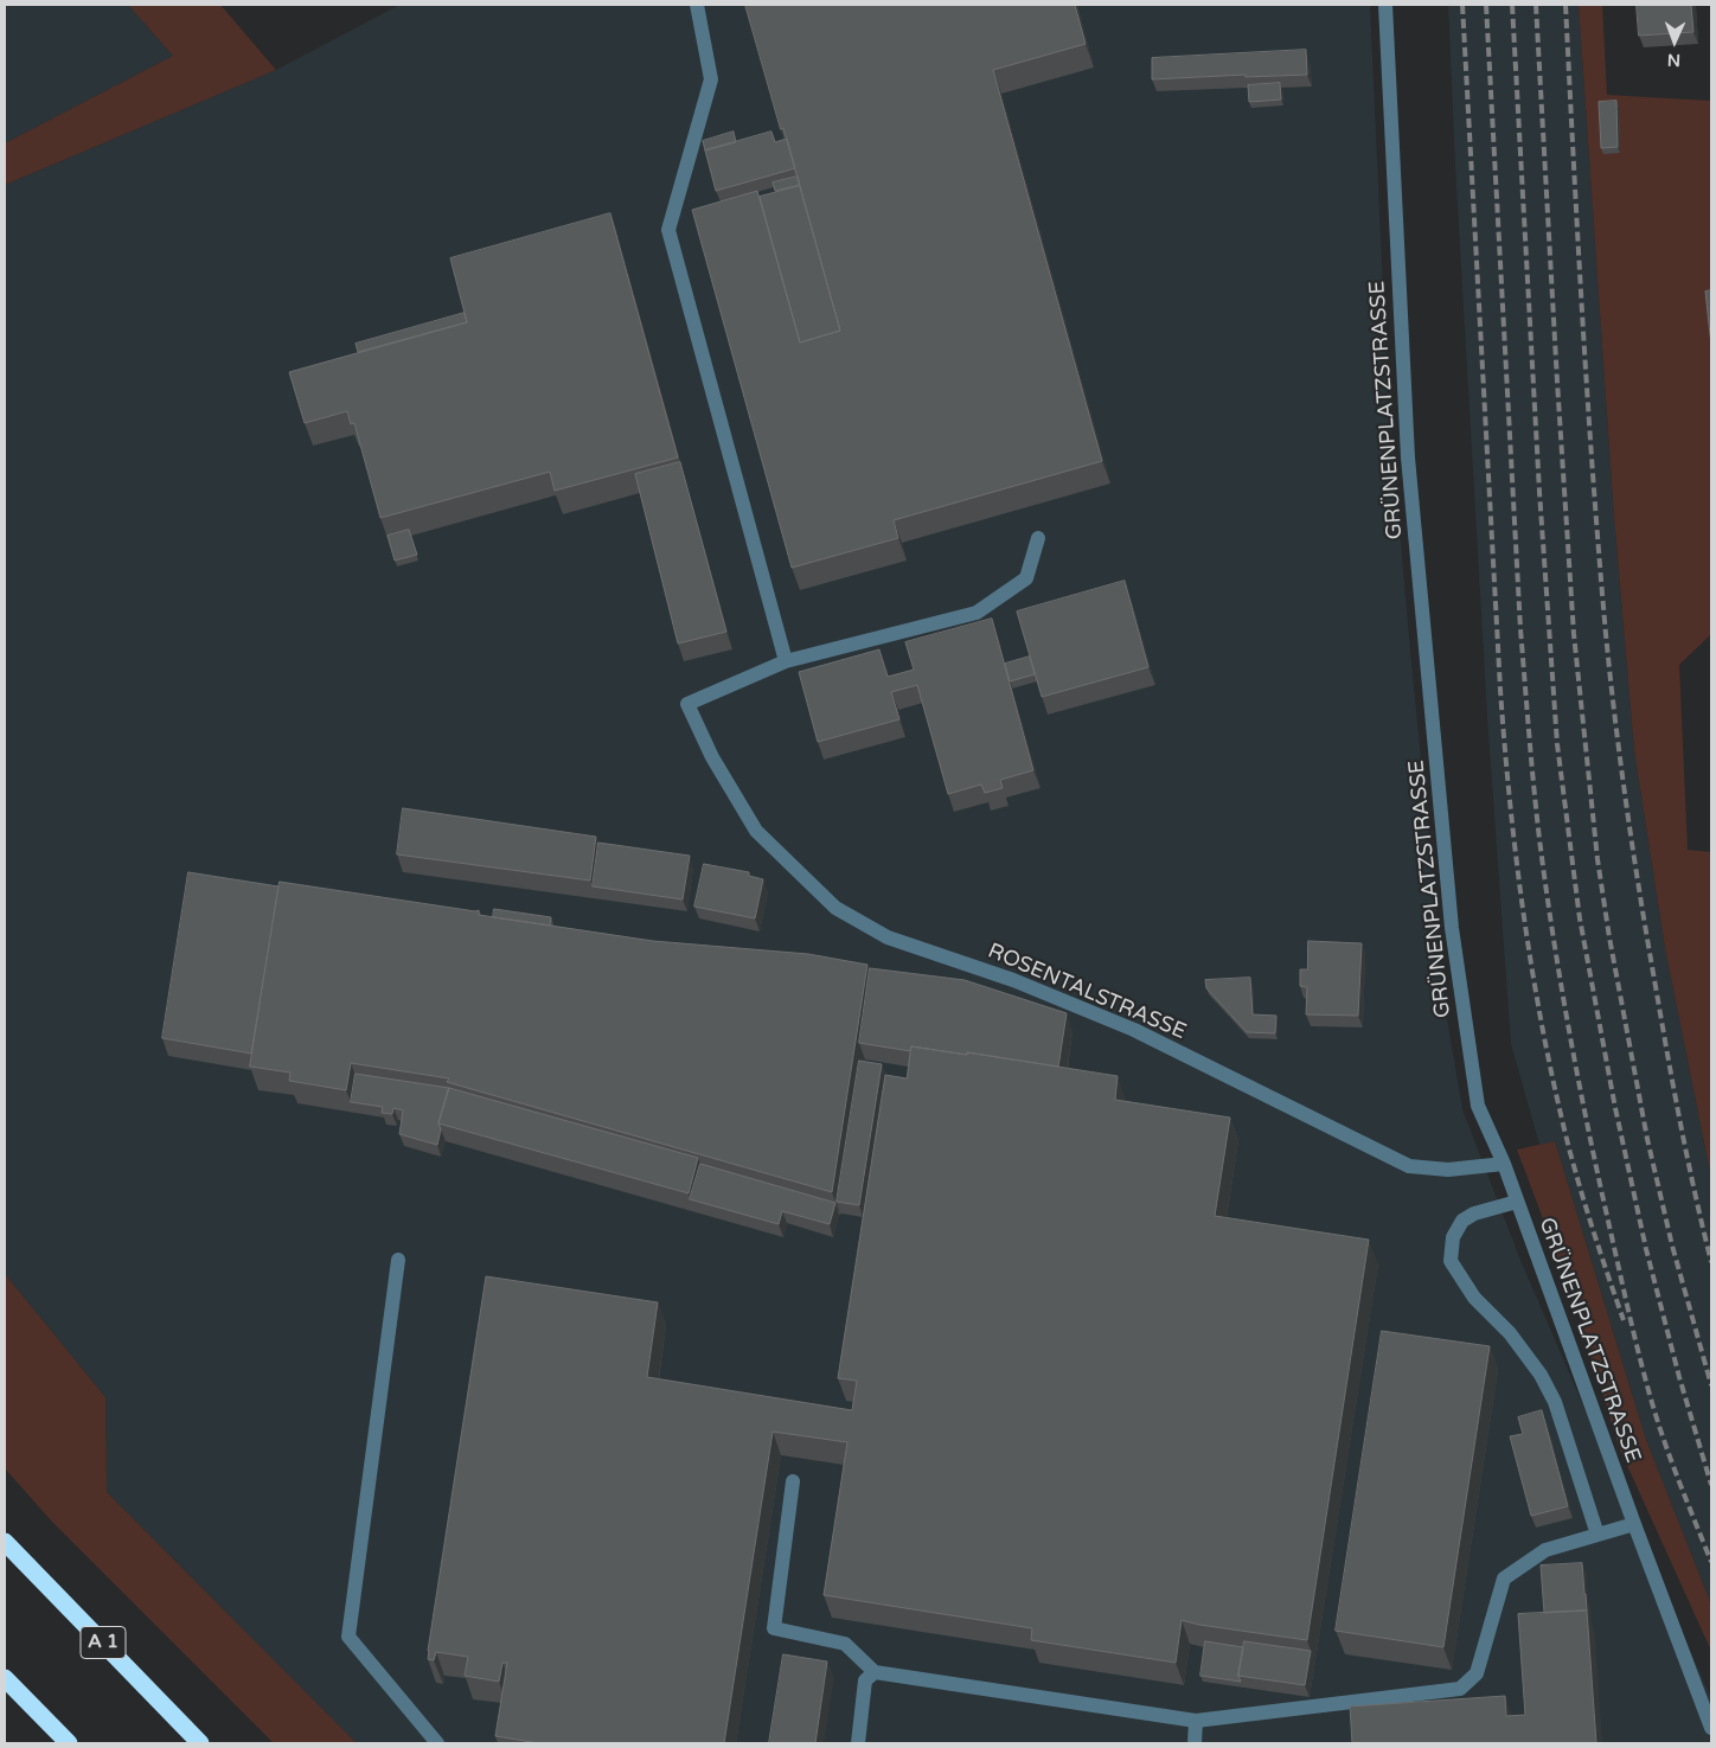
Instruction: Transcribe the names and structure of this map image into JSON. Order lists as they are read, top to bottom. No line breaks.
{"streets":{"highway":["A 1"],"street":["GRÜNENPLATZSTRASSE","ROSENTALSTRASSE"]},"crossings":[["GRÜNENPLATZSTRASSE","ROSENTALSTRASSE"]],"north":"bottom"}
